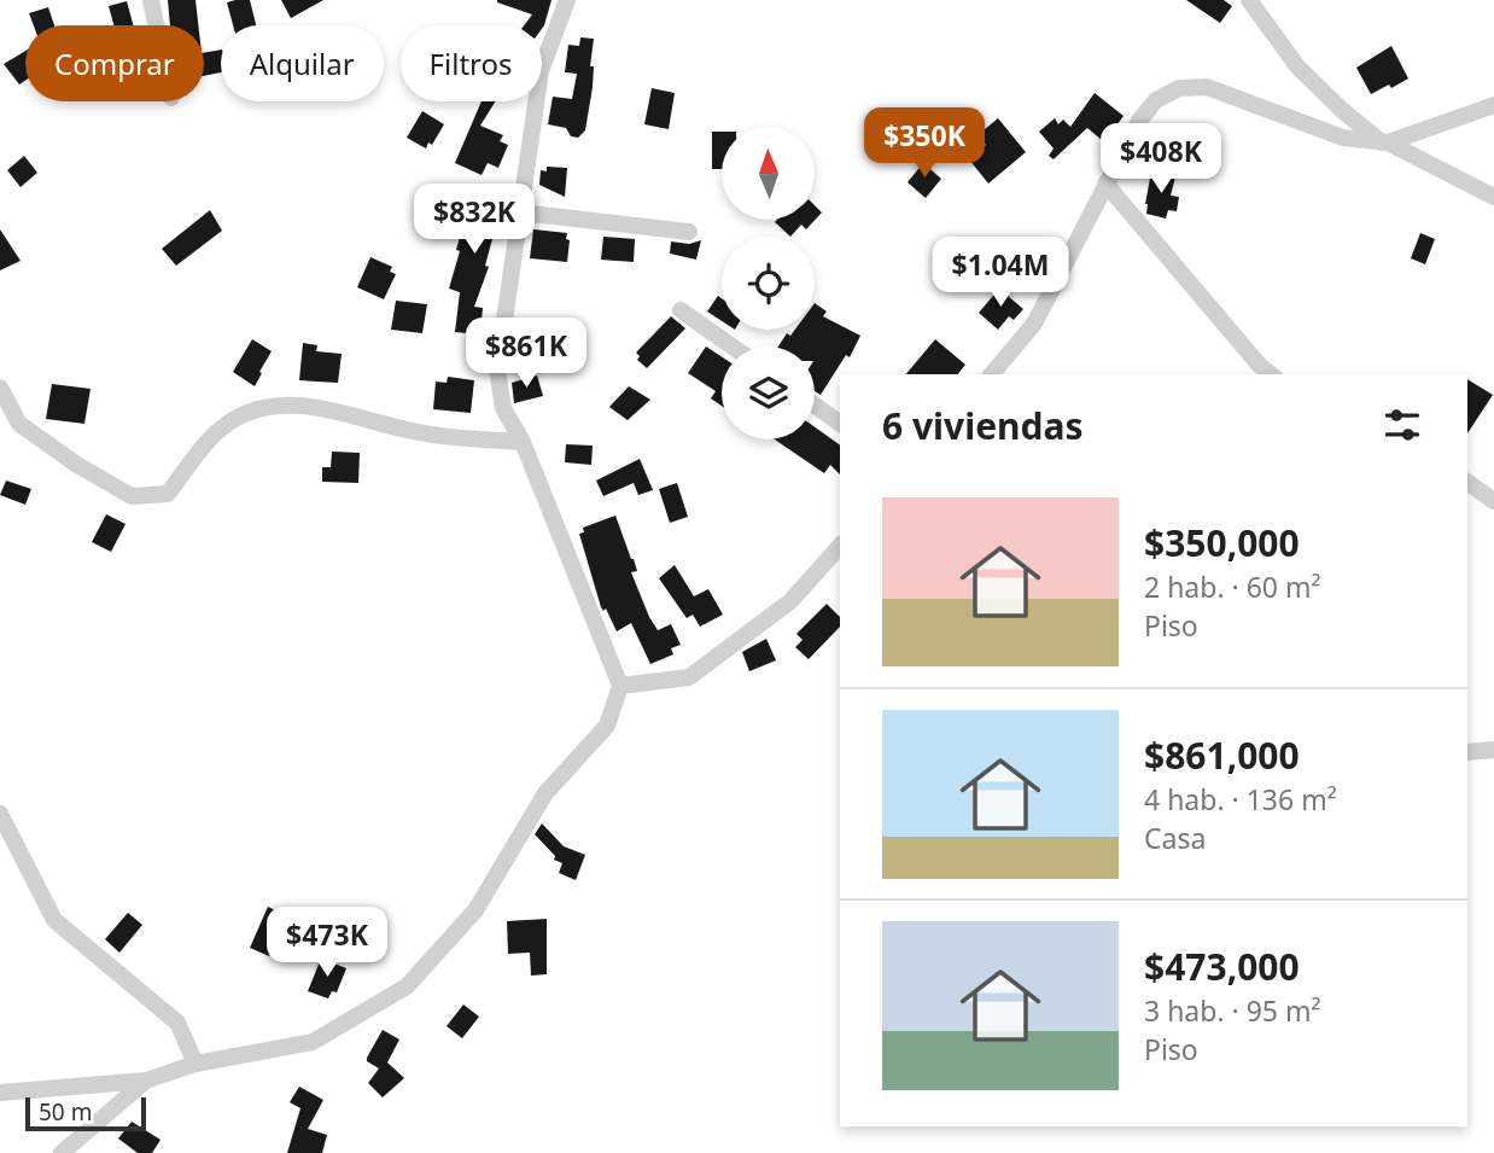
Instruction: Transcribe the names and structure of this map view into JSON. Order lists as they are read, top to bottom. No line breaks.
{"scale_bar":"50 m","north":"top","page":{"chip":["Comprar","Alquilar","Filtros"],"price":["$350K","$408K","$832K","$1.04M","$861K","$473K"],"heading":"6 viviendas","list":[{"name":"$350,000","note":"2 hab. · 60 m² · Piso"},{"name":"$861,000","note":"4 hab. · 136 m² · Casa"},{"name":"$473,000","note":"3 hab. · 95 m² · Piso"}],"scale":"50 m"}}
